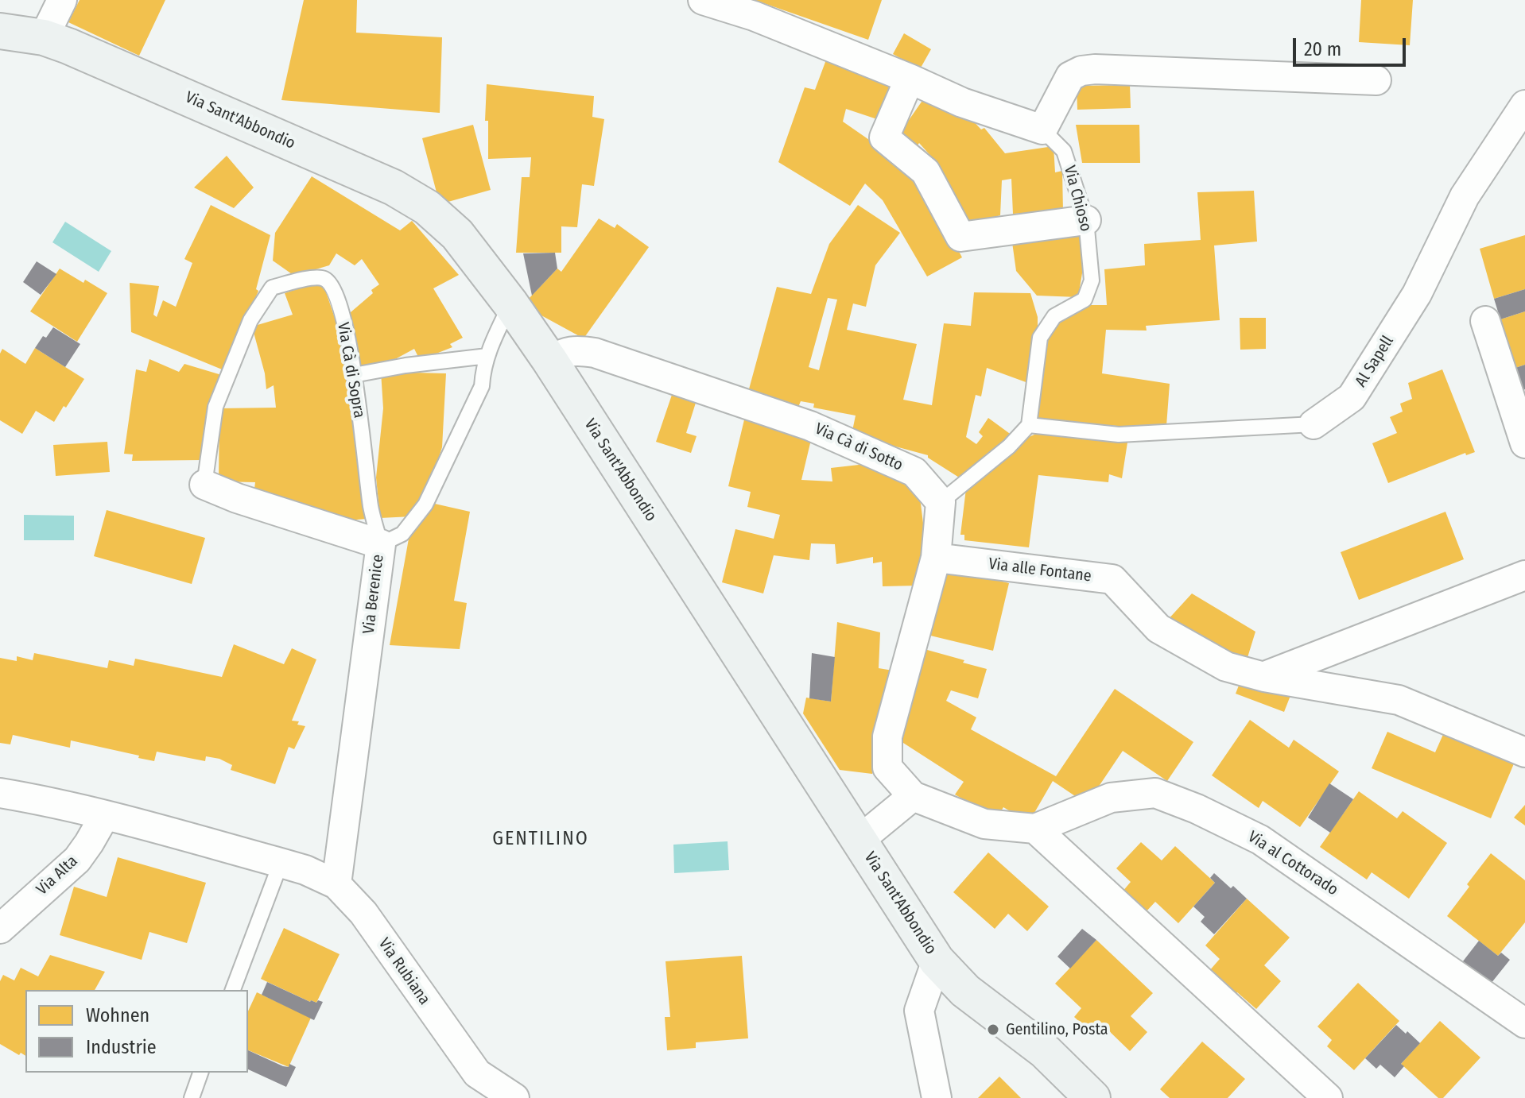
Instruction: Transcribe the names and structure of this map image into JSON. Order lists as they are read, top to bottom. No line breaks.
{"streets":{"street":["Via Sant'Abbondio","Al Sapell","Via Cà di Sopra","Via Cà di Sotto","Via alle Fontane","Via Berenice","Via al Cottorado","Via Alta","Via Rubiana"],"lane":["Via Chioso"]},"crossings":[["Via Sant'Abbondio","Via Cà di Sotto"],["Via Sant'Abbondio","Via Berenice"],["Via Chioso","Al Sapell"],["Via Cà di Sopra","Via Berenice"],["Via Berenice","Via Rubiana"],["Via Alta","Via Rubiana"]],"districts":["GENTILINO"],"places":["Gentilino, Posta"],"legend":["Wohnen","Industrie"],"scale_bar":"20 m"}
